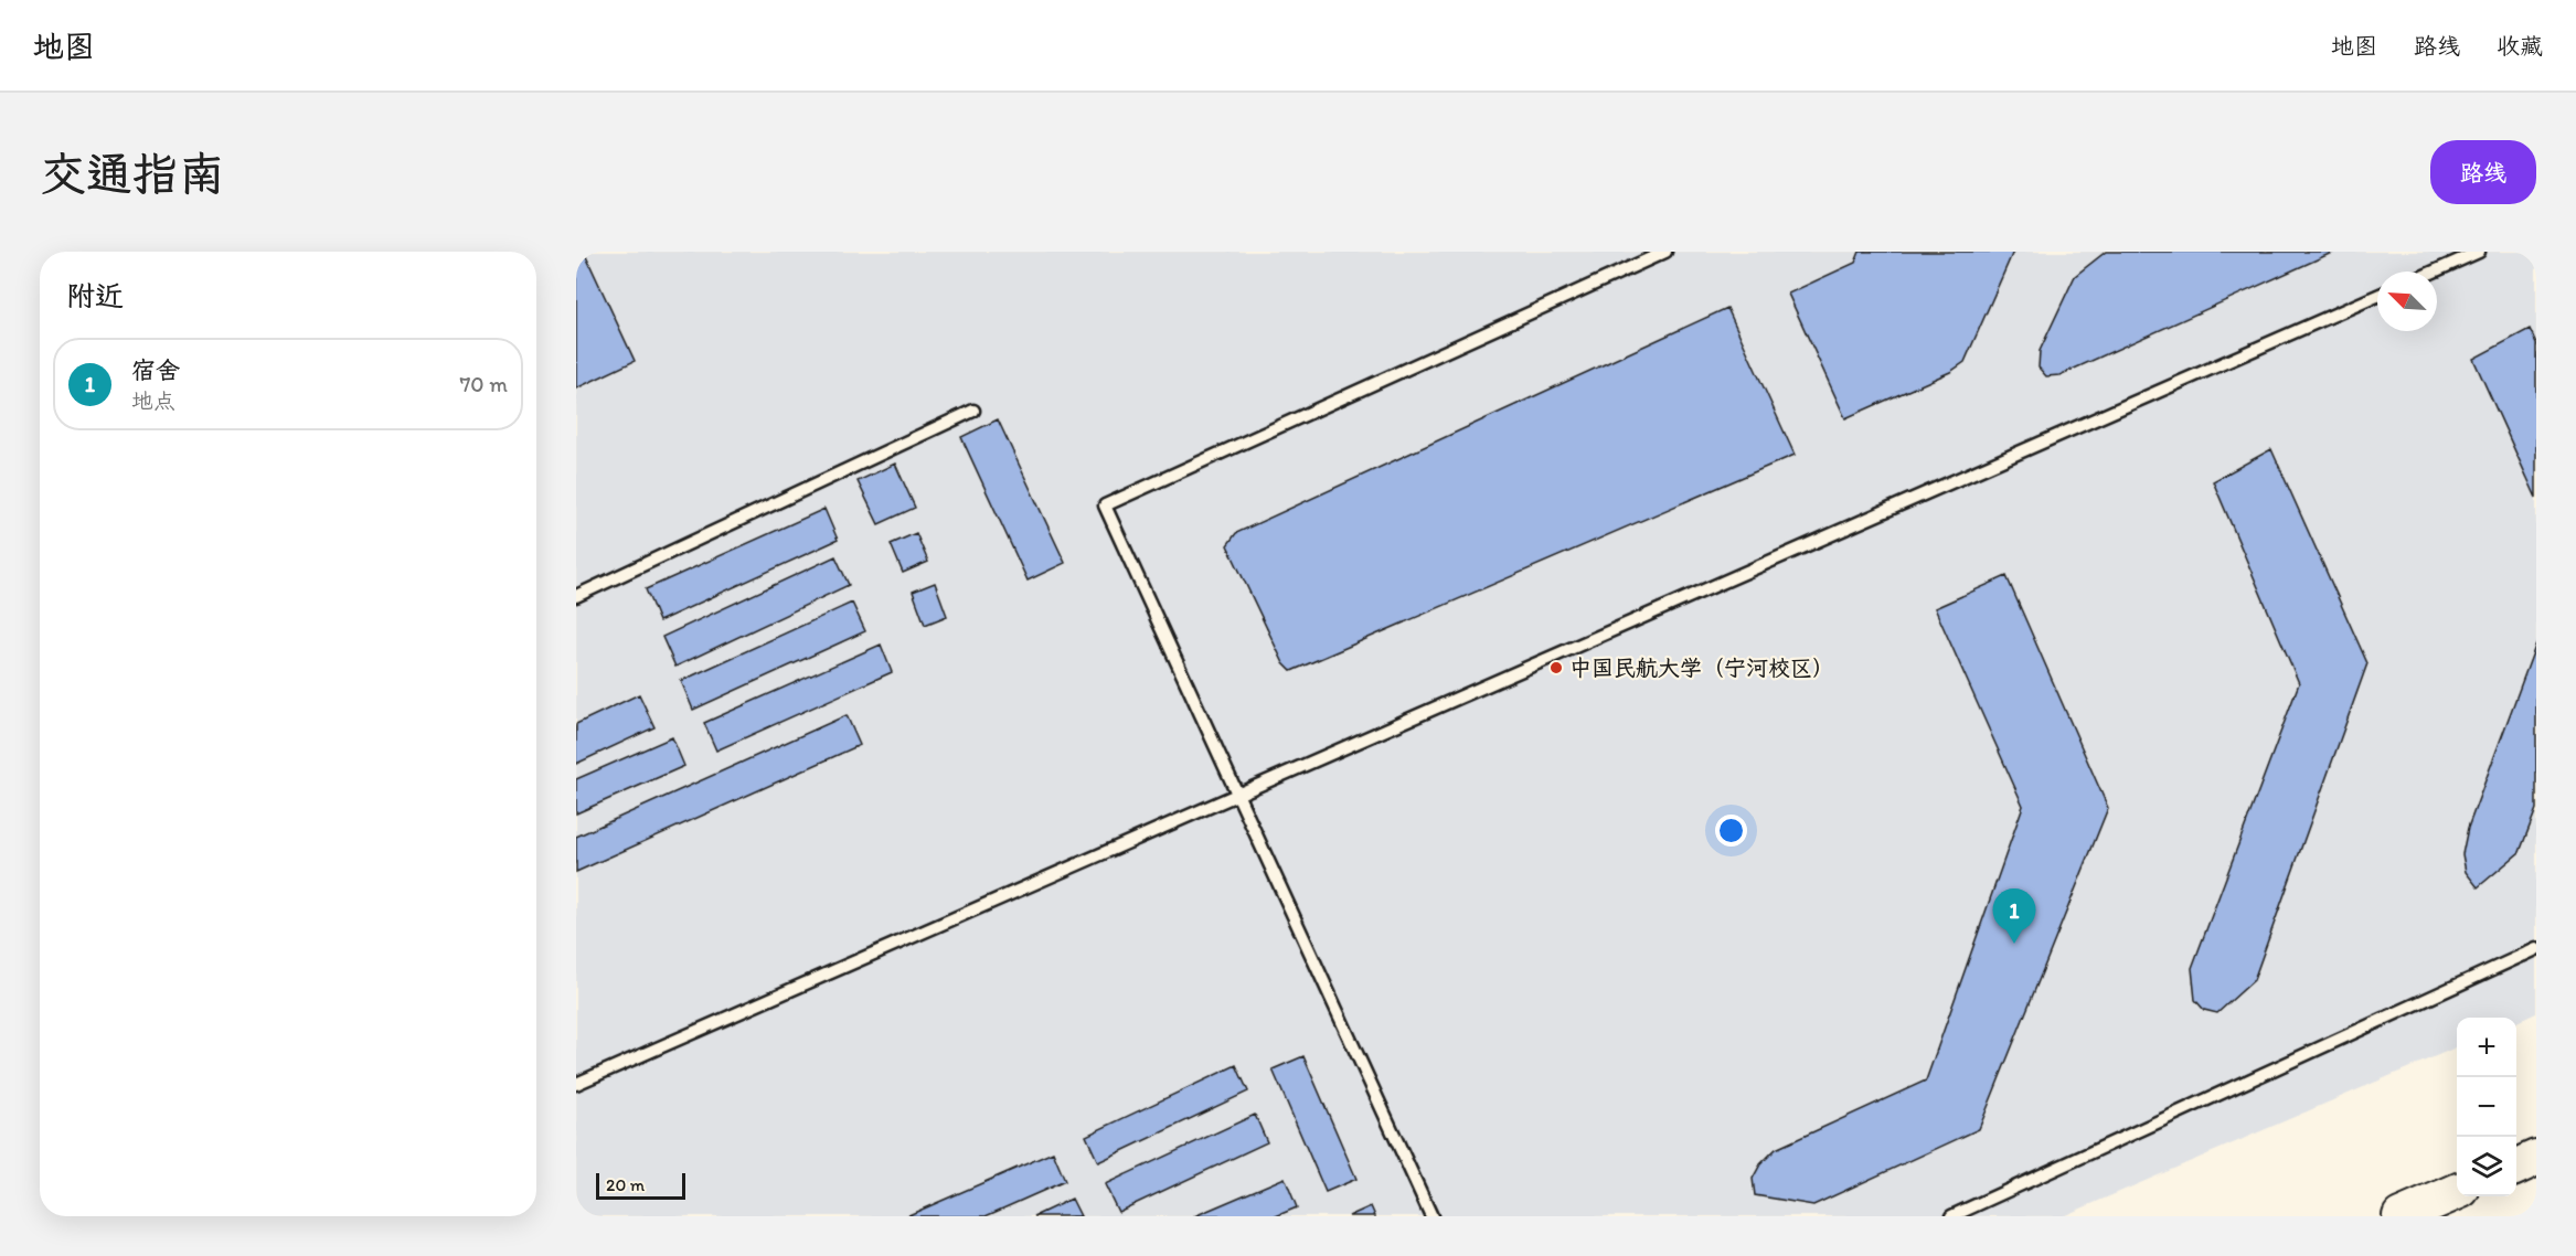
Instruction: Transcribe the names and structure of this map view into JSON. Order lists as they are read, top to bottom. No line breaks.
{"places":["中国民航大学（宁河校区）"],"scale_bar":"20 m","north":"top left","page":{"header":"地图","nav":["地图","路线","收藏"],"buttons":"路线","title":"交通指南","heading":"附近","list":[{"mark":"1","name":"宿舍","note":"地点","value":"70 m"}],"pins":"1","map_buttons":["+","−"],"scale":"20 m"}}
